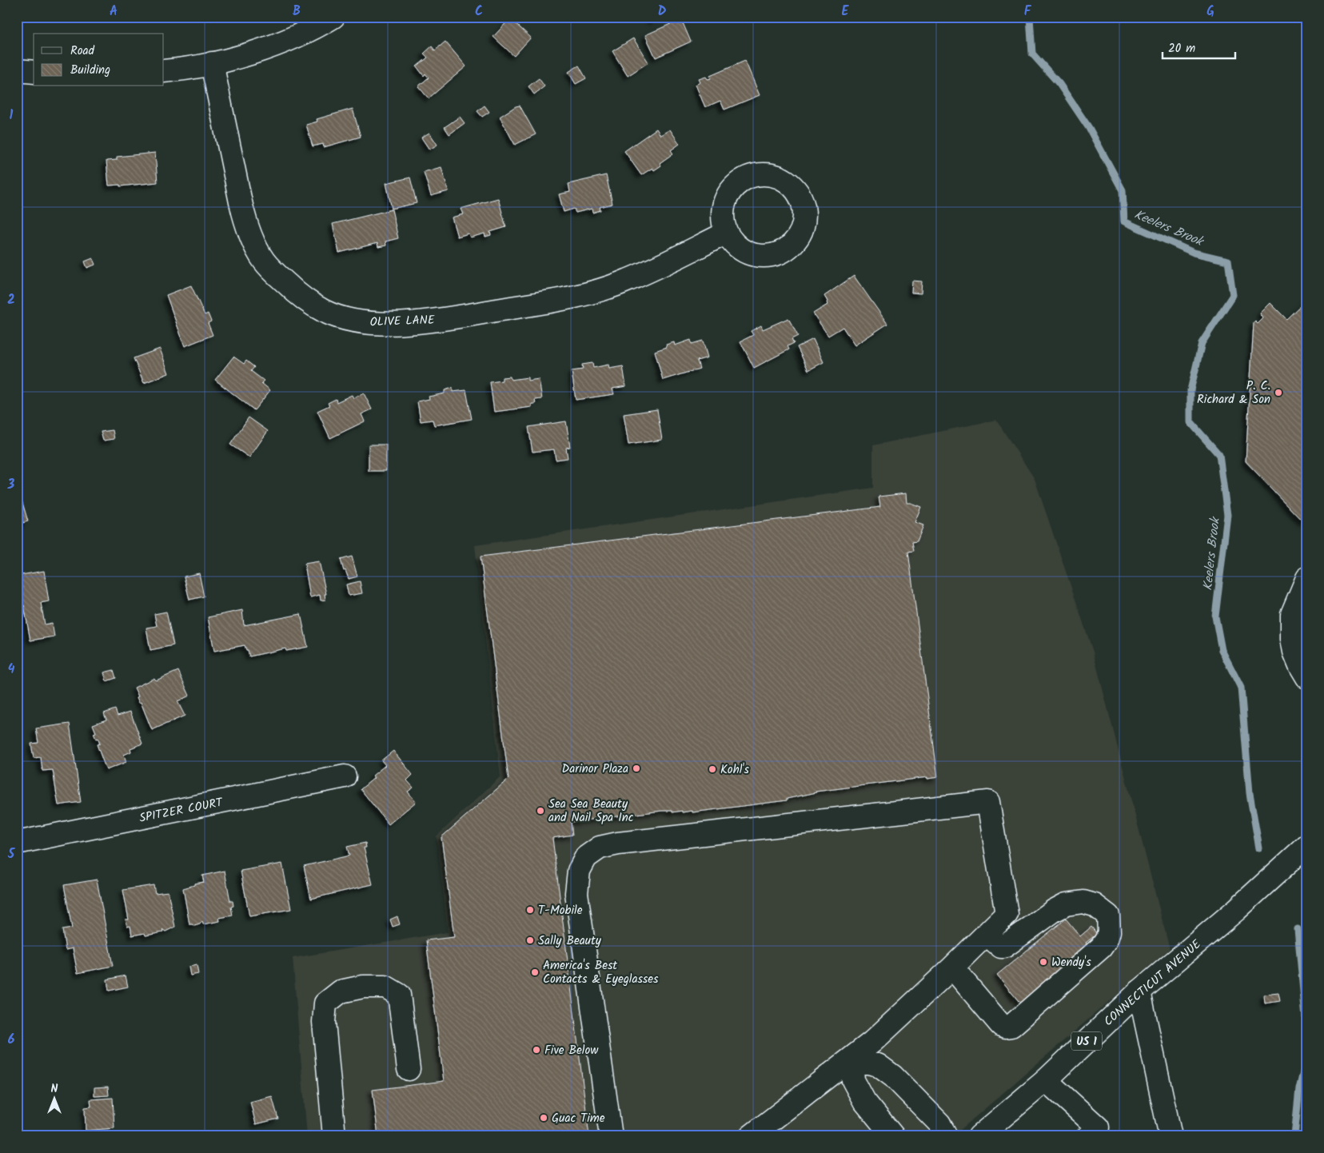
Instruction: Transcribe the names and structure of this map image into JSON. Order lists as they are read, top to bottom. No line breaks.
{"streets":{"street":["OLIVE LANE","SPITZER COURT","CONNECTICUT AVENUE","US 1"]},"water":["Keelers Brook"],"places":["P. C. Richard & Son","Darinor Plaza","Kohl's","Sea Sea Beauty and Nail Spa Inc","T-Mobile","Sally Beauty","Wendy's","America's Best Contacts & Eyeglasses","Five Below","Guac Time"],"legend":["Road","Building"],"scale_bar":"20 m","north":"top","grid":{"columns":["A","B","C","D","E","F","G"],"rows":["1","2","3","4","5","6"]}}
